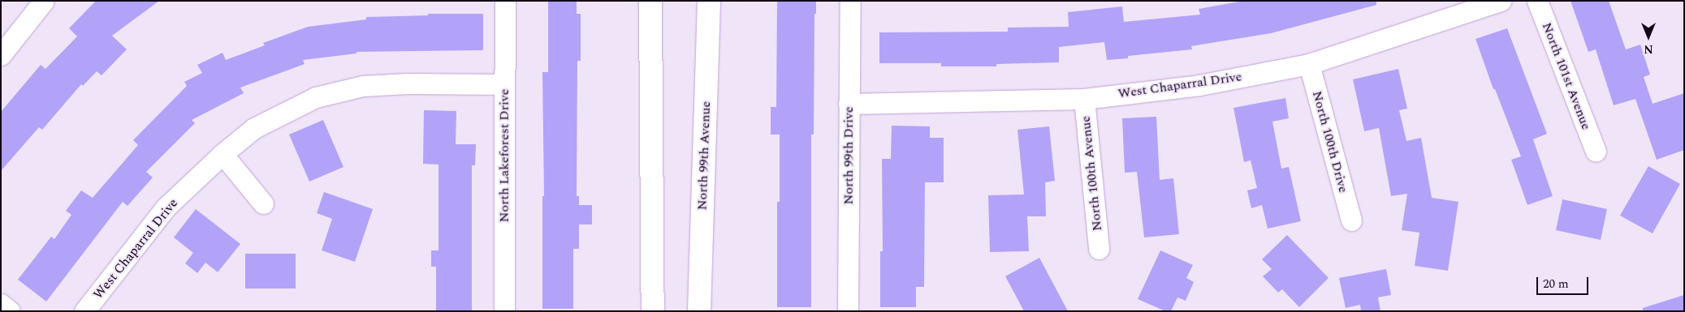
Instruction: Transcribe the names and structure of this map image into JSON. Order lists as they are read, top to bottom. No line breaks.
{"streets":{"main road":["North 99th Avenue"],"street":["North 101st Avenue","West Chaparral Drive","North 100th Drive","North Lakeforest Drive","North 99th Drive","North 100th Avenue"]},"crossings":[["West Chaparral Drive","North 100th Drive"],["West Chaparral Drive","North Lakeforest Drive"],["West Chaparral Drive","North 99th Drive"],["West Chaparral Drive","North 100th Avenue"]],"scale_bar":"20 m","north":"bottom"}
